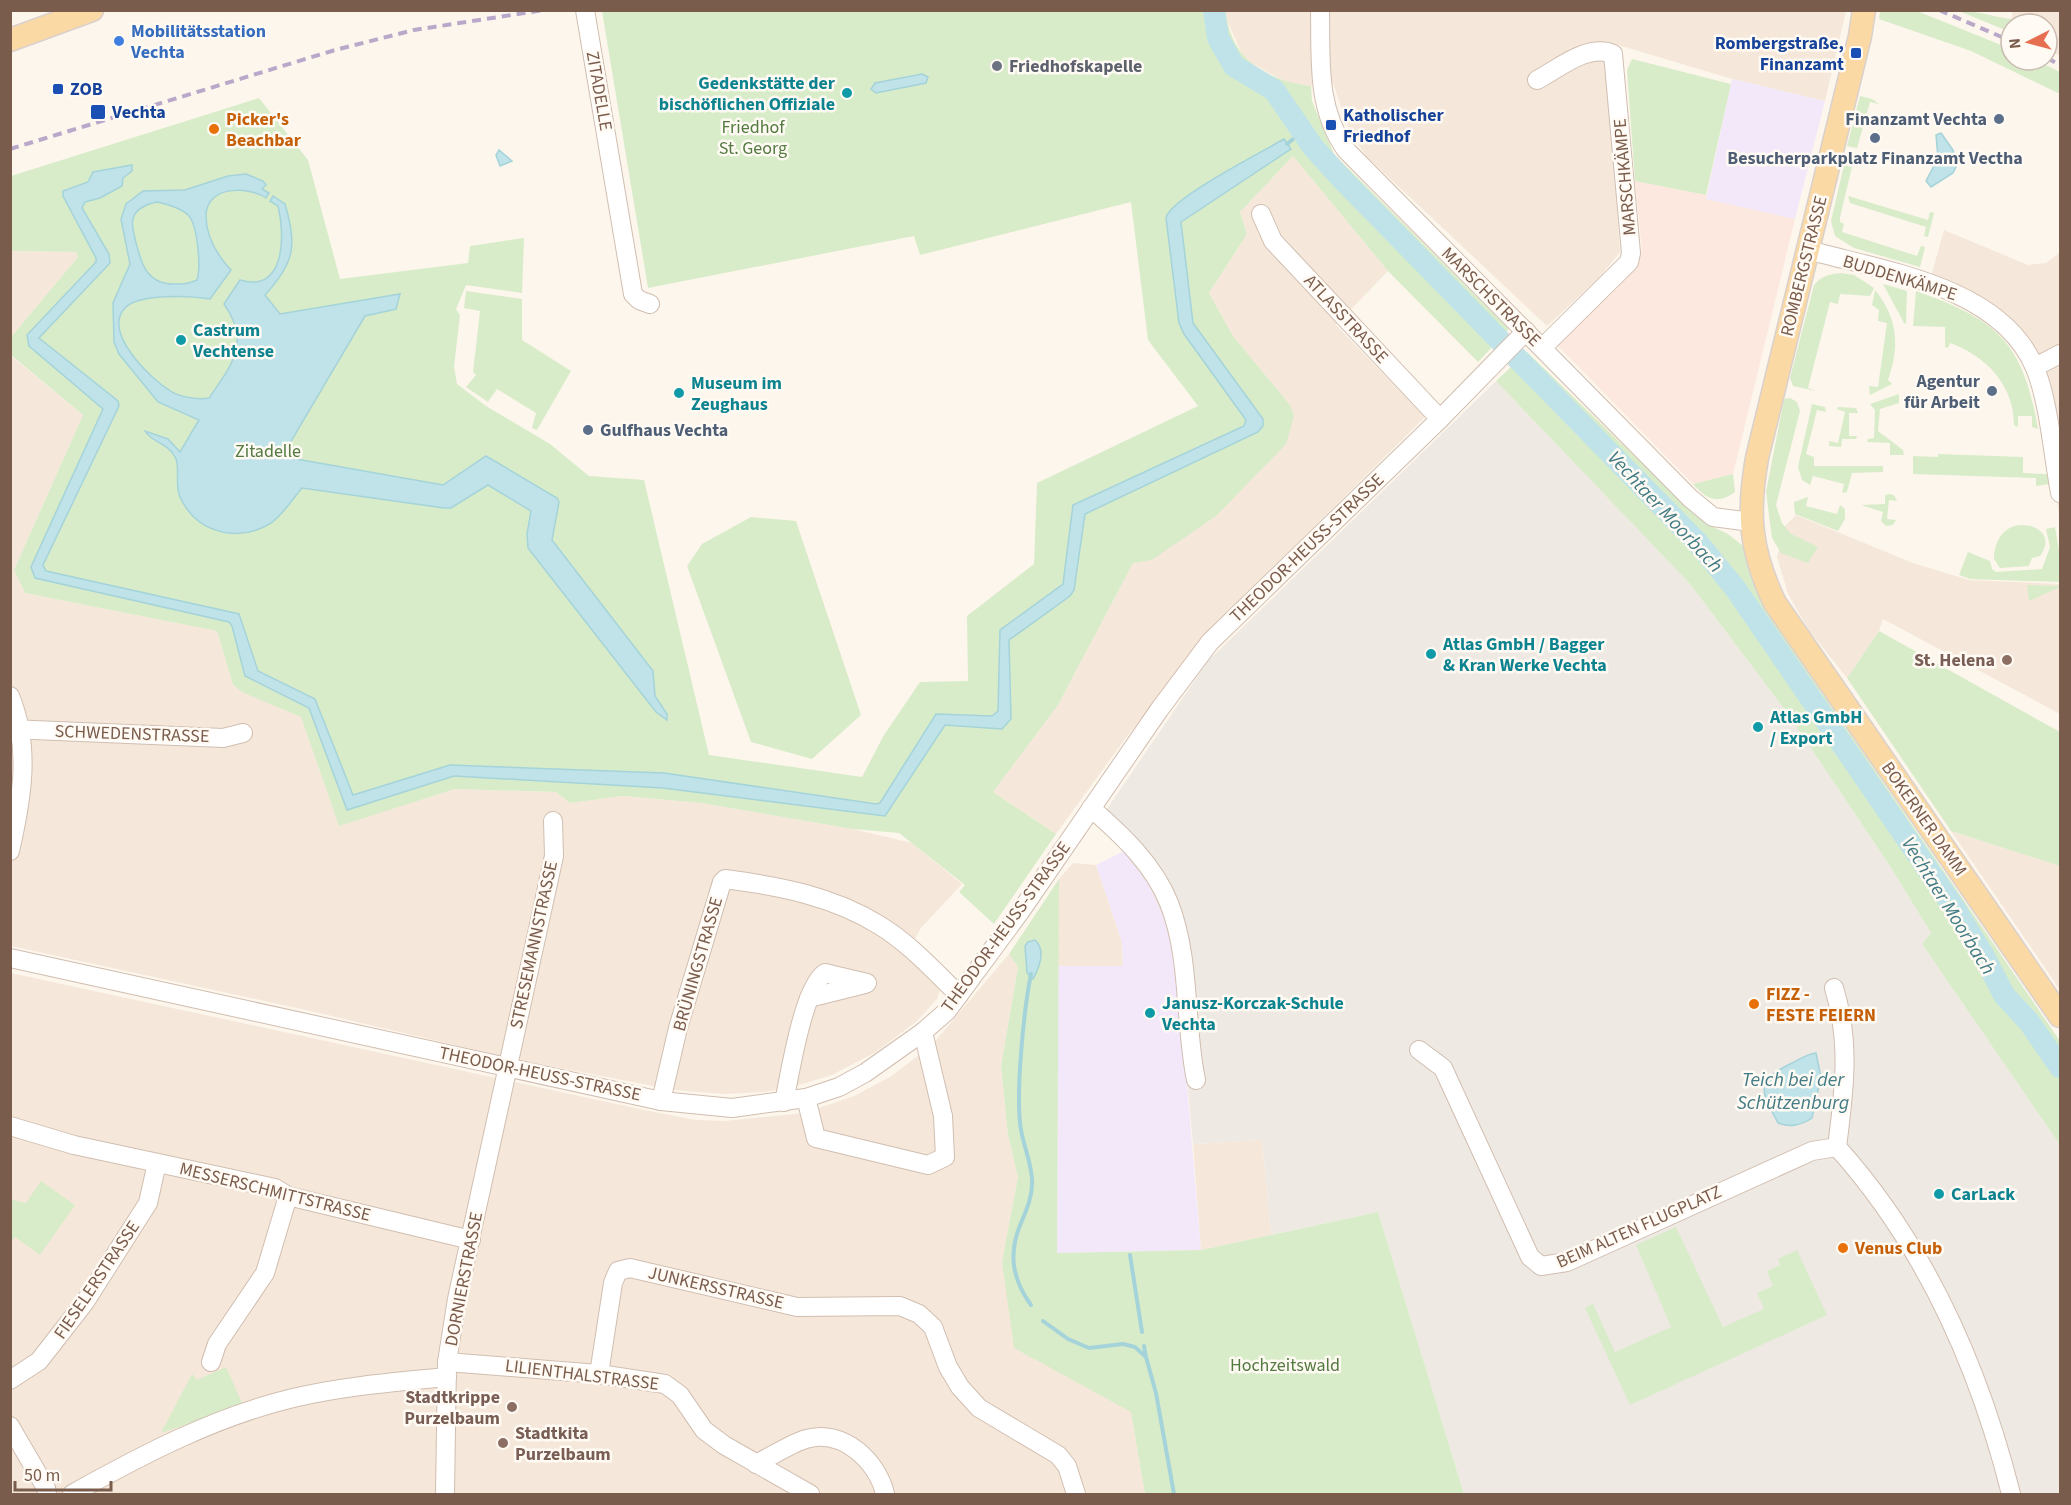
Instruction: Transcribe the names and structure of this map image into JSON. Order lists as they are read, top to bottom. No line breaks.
{"streets":{"main road":["ROMBERGSTRASSE","BOKERNER DAMM"],"street":["ZITADELLE","MARSCHKÄMPE","BUDDENKÄMPE","MARSCHSTRASSE","ATLASSTRASSE","THEODOR-HEUSS-STRASSE","SCHWEDENSTRASSE","STRESEMANNSTRASSE","BRÜNINGSTRASSE","MESSERSCHMITTSTRASSE","BEIM ALTEN FLUGPLATZ","DORNIERSTRASSE","FIESELERSTRASSE","JUNKERSSTRASSE","LILIENTHALSTRASSE"]},"crossings":[["MARSCHKÄMPE","MARSCHSTRASSE"],["ROMBERGSTRASSE","BUDDENKÄMPE"],["ROMBERGSTRASSE","MARSCHSTRASSE"],["ROMBERGSTRASSE","BOKERNER DAMM"],["MARSCHSTRASSE","THEODOR-HEUSS-STRASSE"],["MARSCHSTRASSE","BOKERNER DAMM"],["ATLASSTRASSE","THEODOR-HEUSS-STRASSE"],["THEODOR-HEUSS-STRASSE","STRESEMANNSTRASSE"],["THEODOR-HEUSS-STRASSE","BRÜNINGSTRASSE"],["THEODOR-HEUSS-STRASSE","DORNIERSTRASSE"],["STRESEMANNSTRASSE","DORNIERSTRASSE"],["MESSERSCHMITTSTRASSE","DORNIERSTRASSE"],["MESSERSCHMITTSTRASSE","FIESELERSTRASSE"],["DORNIERSTRASSE","LILIENTHALSTRASSE"],["JUNKERSSTRASSE","LILIENTHALSTRASSE"]],"water":["Vechtaer Moorbach","Teich bei der Schützenburg"],"parks":["Friedhof St. Georg","Zitadelle","Hochzeitswald"],"places":{"other":["Mobilitätsstation Vechta","Friedhofskapelle","Gedenkstätte der bischöflichen Offiziale","Finanzamt Vechta","Picker's Beachbar","Besucherparkplatz Finanzamt Vectha","Castrum Vechtense","Agentur für Arbeit","Museum im Zeughaus","Gulfhaus Vechta","Atlas GmbH / Bagger & Kran Werke Vechta","St. Helena","Atlas GmbH / Export","FIZZ - FESTE FEIERN","Janusz-Korczak-Schule Vechta","CarLack","Venus Club","Stadtkrippe Purzelbaum","Stadtkita Purzelbaum"],"transit":["Rombergstraße, Finanzamt","ZOB","Vechta","Katholischer Friedhof"]},"scale_bar":"50 m","north":"left"}
